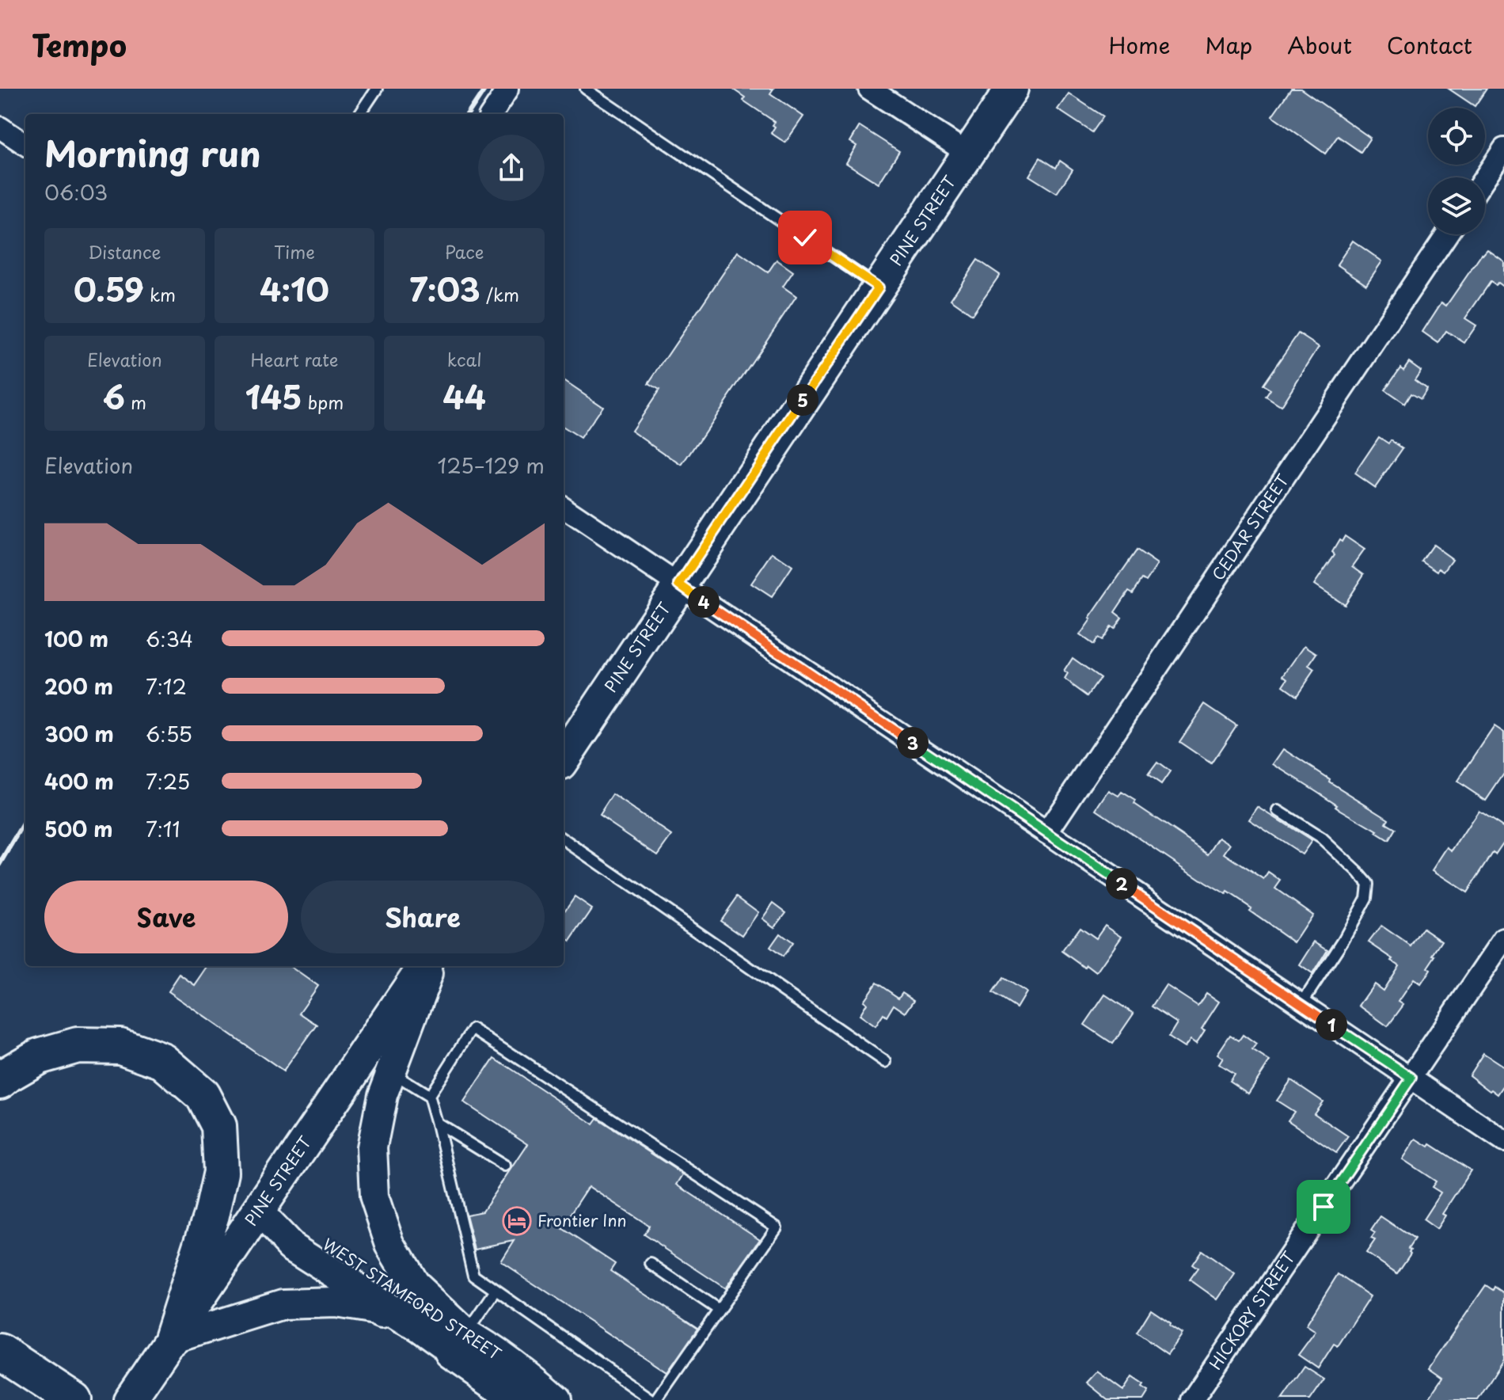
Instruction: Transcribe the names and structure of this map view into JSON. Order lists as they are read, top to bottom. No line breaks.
{"streets":{"main road":["PINE STREET","WEST STAMFORD STREET"],"street":["CEDAR STREET","HICKORY STREET"]},"crossings":[["PINE STREET","WEST STAMFORD STREET"]],"places":{"hotel":["Frontier Inn"]},"page":{"header":"Tempo","nav":["Home","Map","About","Contact"],"heading":["Morning run","06:03"],"stats":[["Distance","0.59 km"],["Time","4:10"],["Pace","7:03 /km"],["Elevation","6 m"],["Heart rate","145 bpm"],["kcal","44"]],"pins":["5","4","3","2","1"],"chart":["Elevation","125–129 m"],"list":[{"name":"100 m","note":"6:34"},{"name":"200 m","note":"7:12"},{"name":"300 m","note":"6:55"},{"name":"400 m","note":"7:25"},{"name":"500 m","note":"7:11"}],"buttons":["Save","Share"]}}
